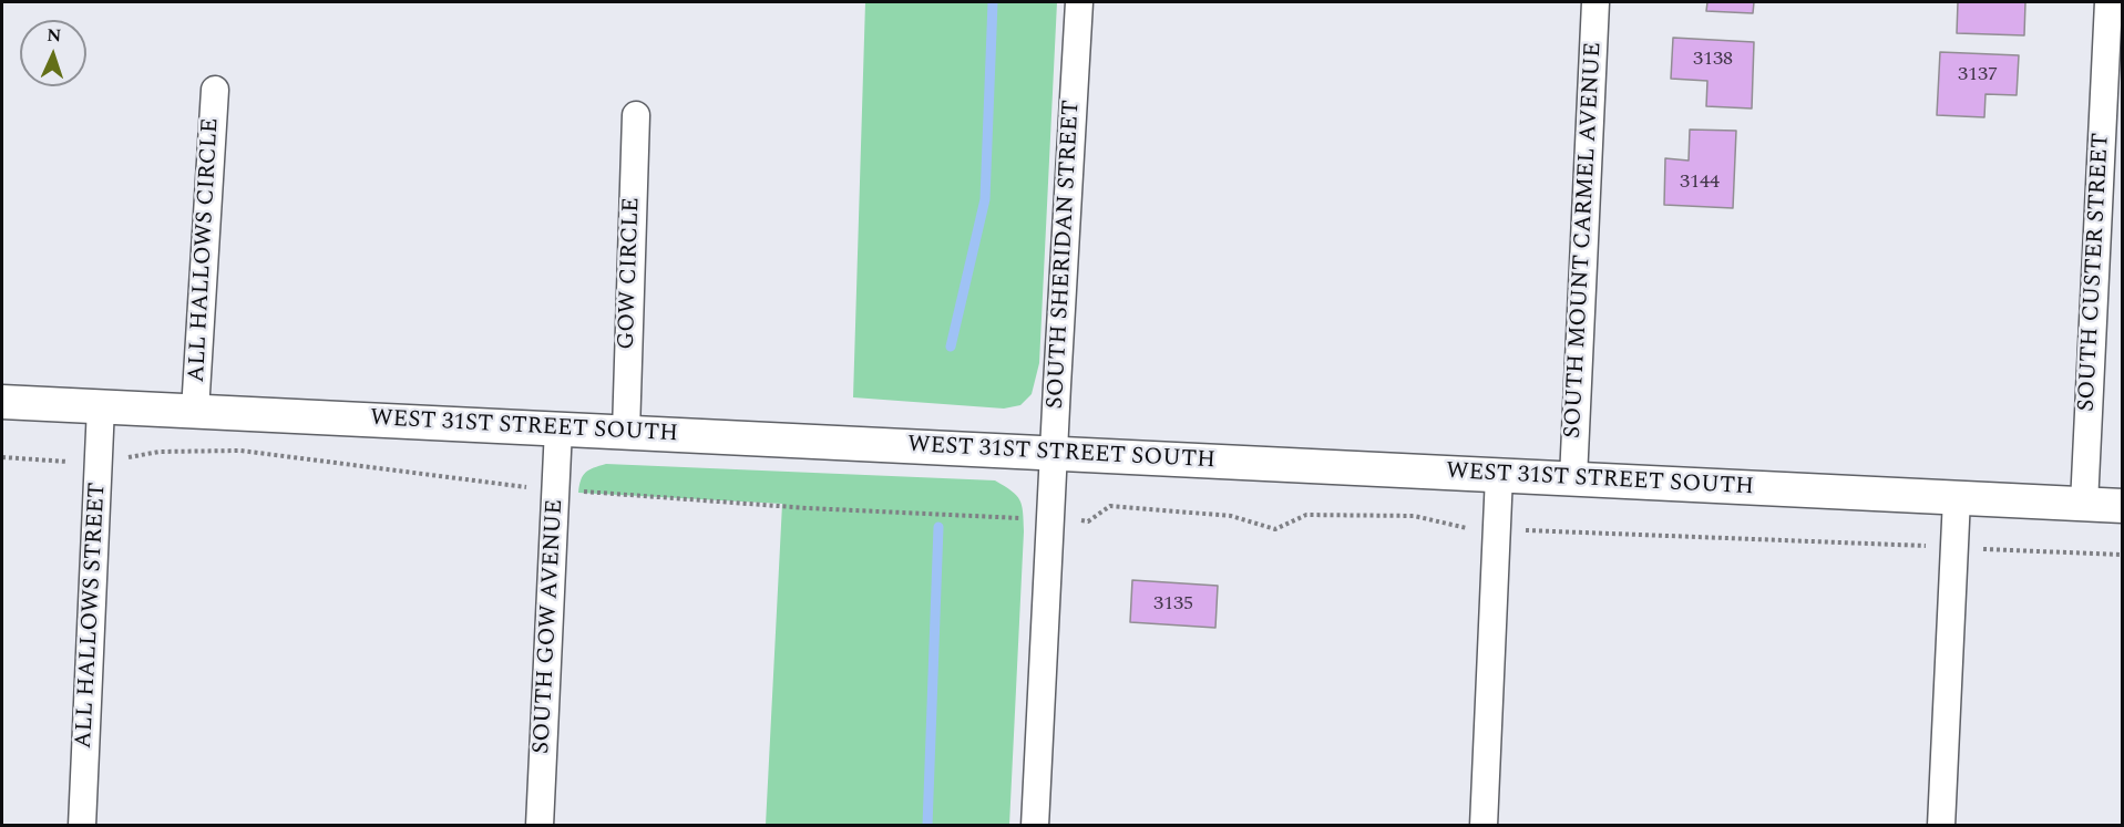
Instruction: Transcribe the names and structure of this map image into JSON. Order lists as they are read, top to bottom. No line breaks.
{"streets":{"street":["SOUTH MOUNT CARMEL AVENUE","ALL HALLOWS CIRCLE","SOUTH SHERIDAN STREET","SOUTH CUSTER STREET","GOW CIRCLE","WEST 31ST STREET SOUTH","ALL HALLOWS STREET","SOUTH GOW AVENUE"]},"crossings":[["SOUTH MOUNT CARMEL AVENUE","WEST 31ST STREET SOUTH"],["ALL HALLOWS CIRCLE","WEST 31ST STREET SOUTH"],["SOUTH SHERIDAN STREET","WEST 31ST STREET SOUTH"],["SOUTH CUSTER STREET","WEST 31ST STREET SOUTH"],["GOW CIRCLE","WEST 31ST STREET SOUTH"],["WEST 31ST STREET SOUTH","ALL HALLOWS STREET"],["WEST 31ST STREET SOUTH","SOUTH GOW AVENUE"]],"house_numbers":["3138","3137","3144","3135"],"north":"top"}
